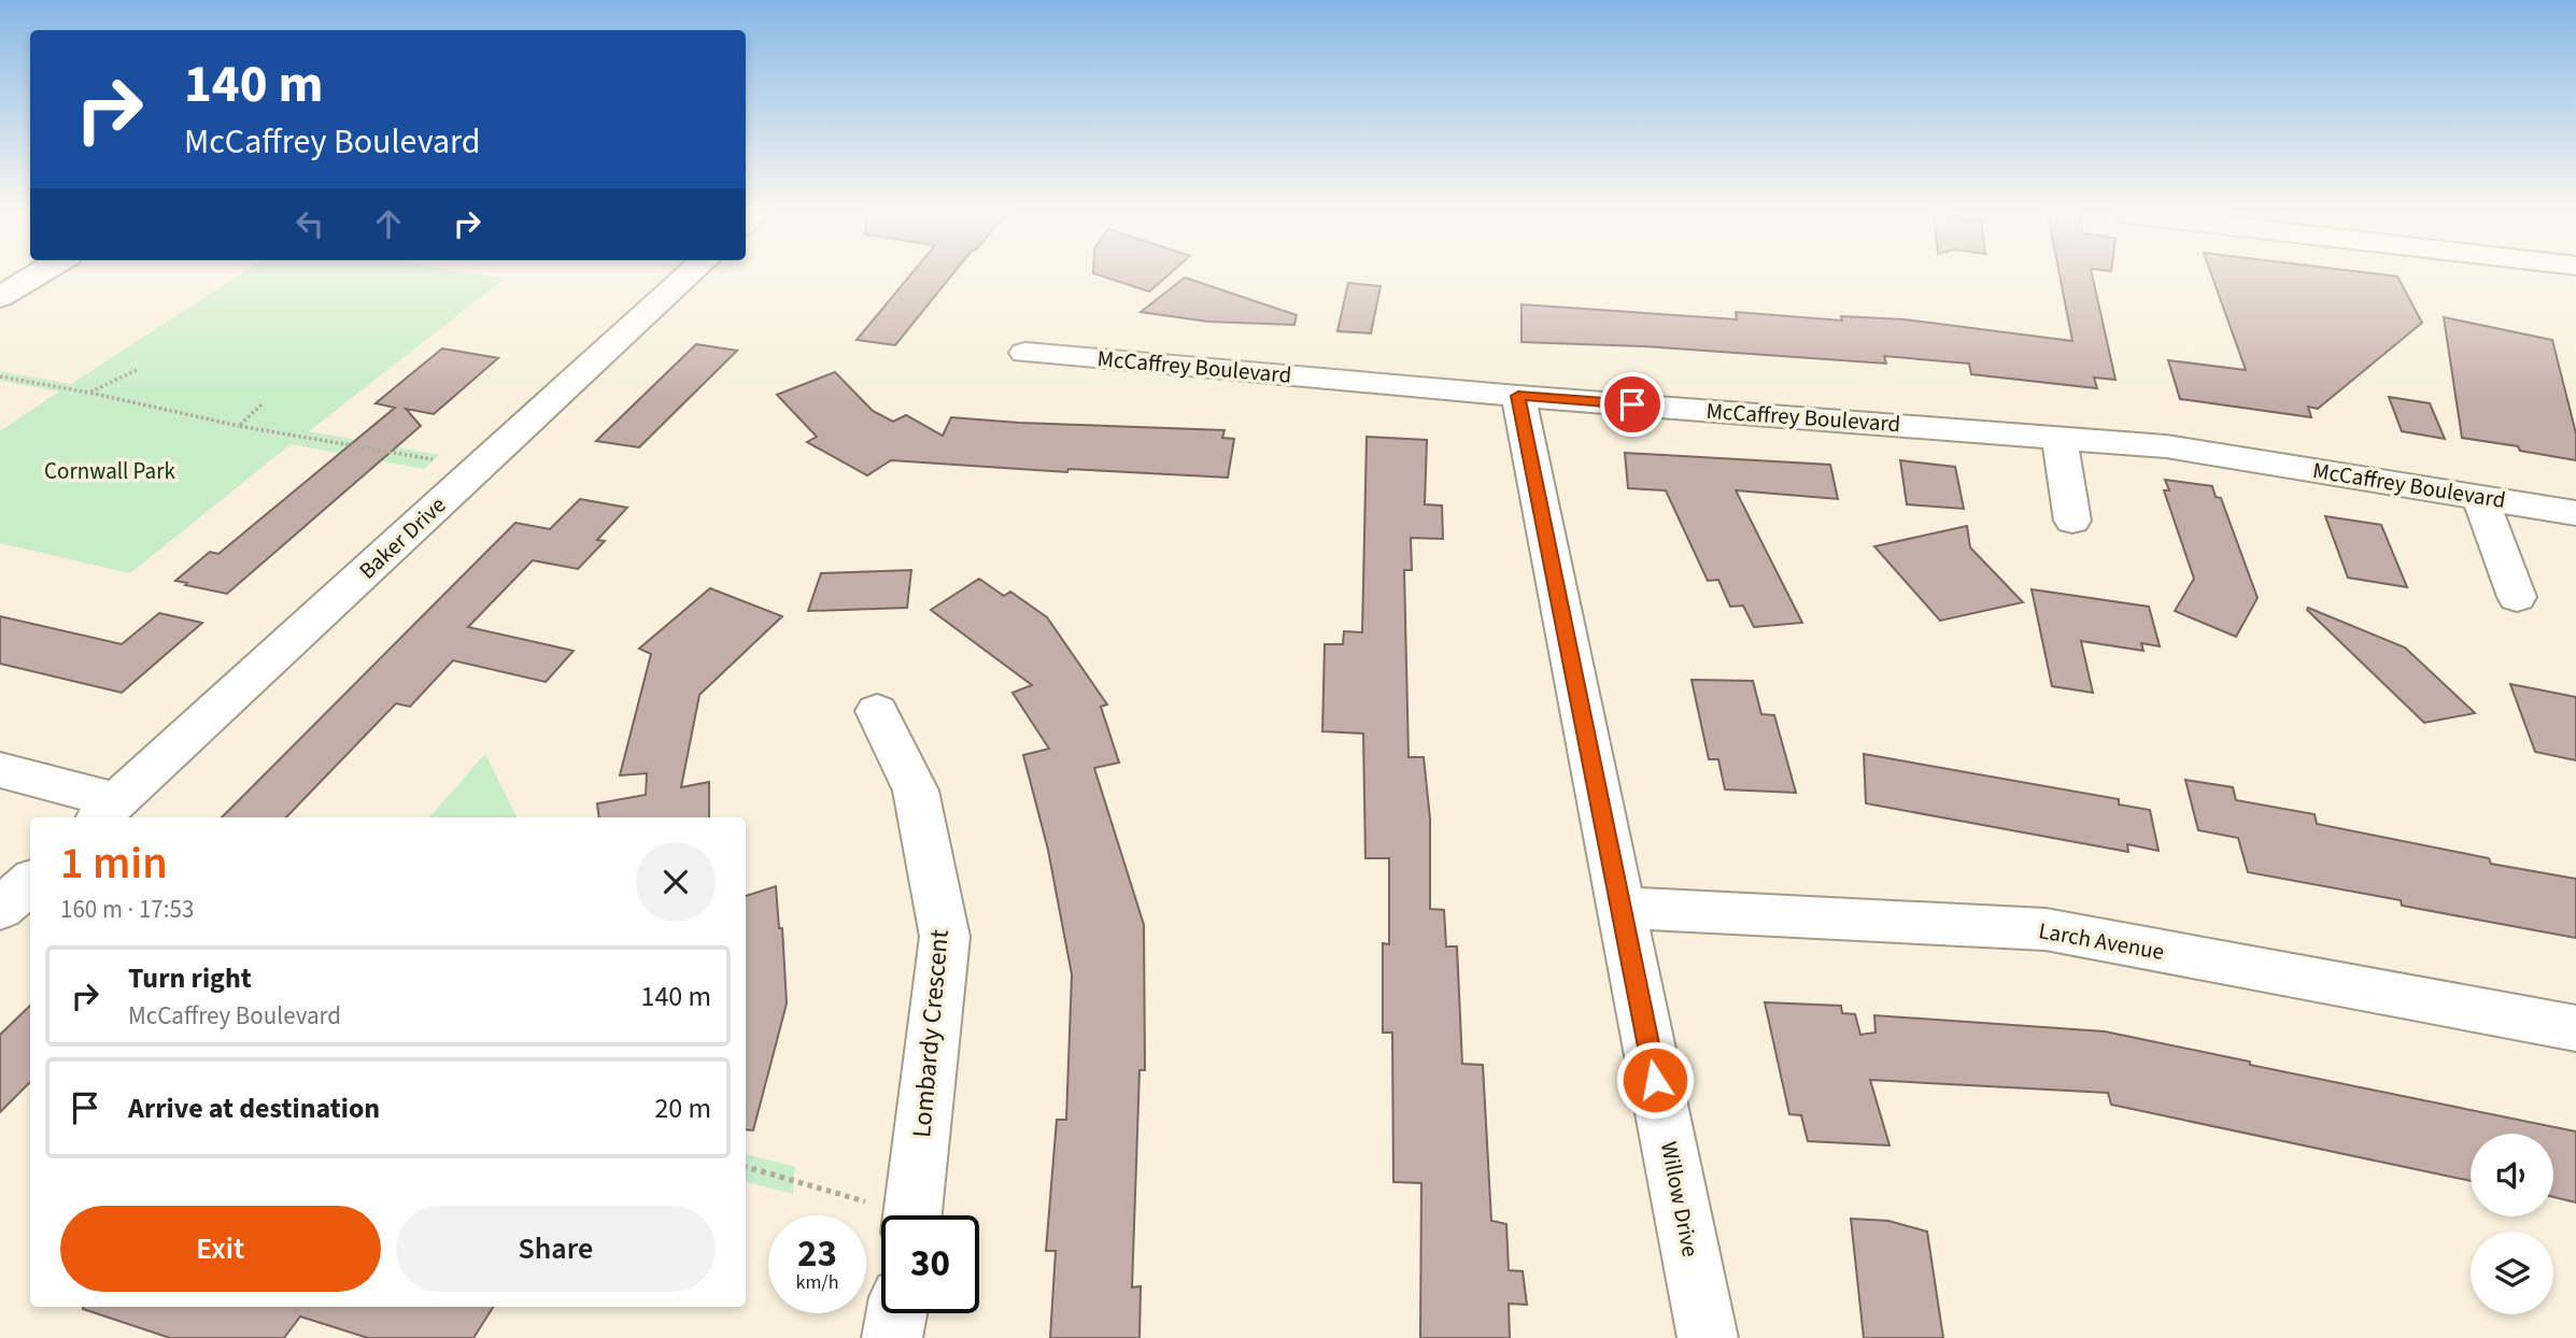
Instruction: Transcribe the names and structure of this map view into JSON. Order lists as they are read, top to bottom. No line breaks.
{"streets":{"street":["McCaffrey Boulevard","Baker Drive","Larch Avenue","Lombardy Crescent","Willow Drive"]},"crossings":[["McCaffrey Boulevard","Willow Drive"],["Larch Avenue","Willow Drive"]],"parks":["Cornwall Park"],"page":{"turn":["140 m","McCaffrey Boulevard"],"heading":["1 min","160 m · 17:53"],"list":[{"name":"Turn right","note":"McCaffrey Boulevard","value":"140 m"},{"name":"Arrive at destination","value":"20 m"}],"buttons":["Exit","Share"],"speed":"23 km/h","limit":"30"}}
